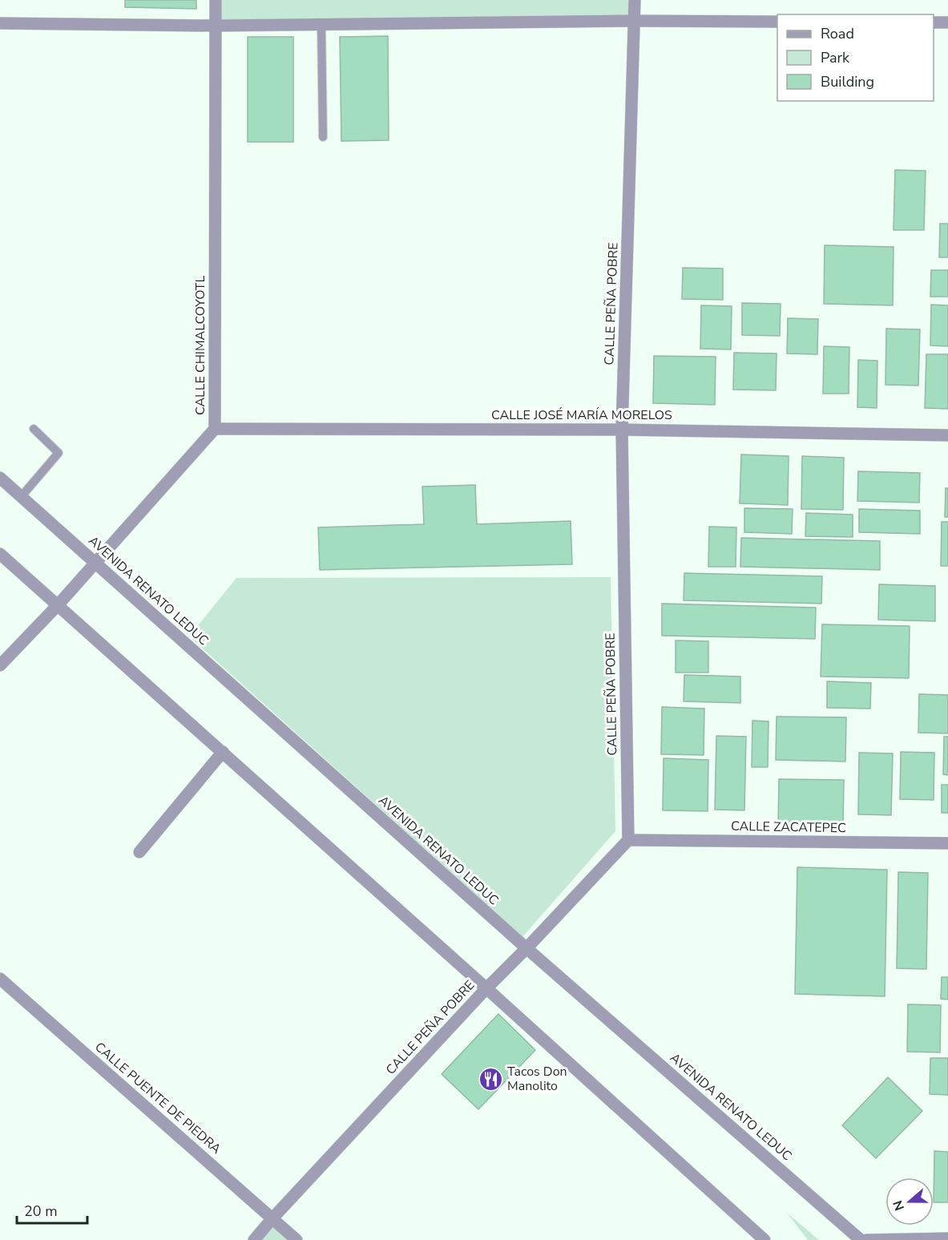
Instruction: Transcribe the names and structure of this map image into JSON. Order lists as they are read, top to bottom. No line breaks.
{"streets":{"street":["CALLE PEÑA POBRE","CALLE CHIMALCOYOTL","CALLE JOSÉ MARÍA MORELOS","AVENIDA RENATO LEDUC","CALLE ZACATEPEC","CALLE PUENTE DE PIEDRA"]},"crossings":[["CALLE PEÑA POBRE","CALLE JOSÉ MARÍA MORELOS"],["CALLE PEÑA POBRE","AVENIDA RENATO LEDUC"],["CALLE PEÑA POBRE","CALLE ZACATEPEC"],["CALLE PEÑA POBRE","CALLE PUENTE DE PIEDRA"],["CALLE CHIMALCOYOTL","CALLE JOSÉ MARÍA MORELOS"],["CALLE CHIMALCOYOTL","AVENIDA RENATO LEDUC"]],"places":{"restaurant":["Tacos Don Manolito"]},"legend":["Road","Park","Building"],"scale_bar":"20 m","north":"left"}
